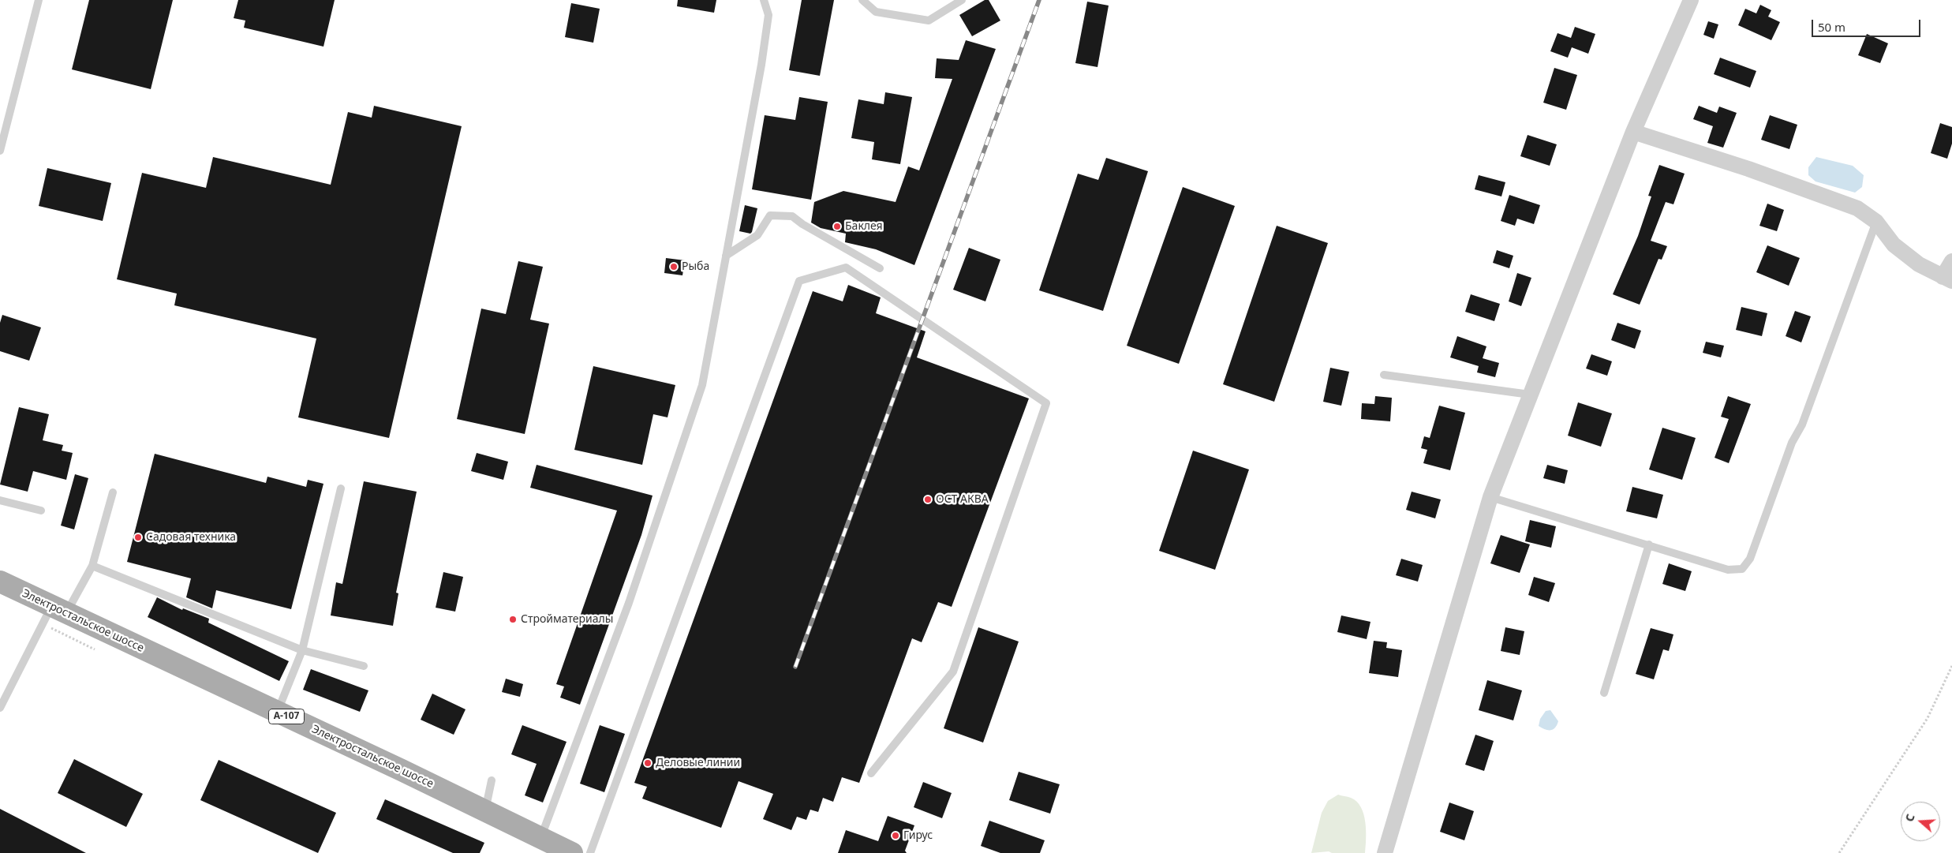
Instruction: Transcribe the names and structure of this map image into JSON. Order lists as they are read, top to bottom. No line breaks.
{"streets":{"main road":["Электростальское шоссе","А-107"]},"places":["Баклея","Рыба","ОСТ АКВА","Садовая техника","Стройматериалы","Деловые линии","Гирус"],"scale_bar":"50 m","north":"left"}
